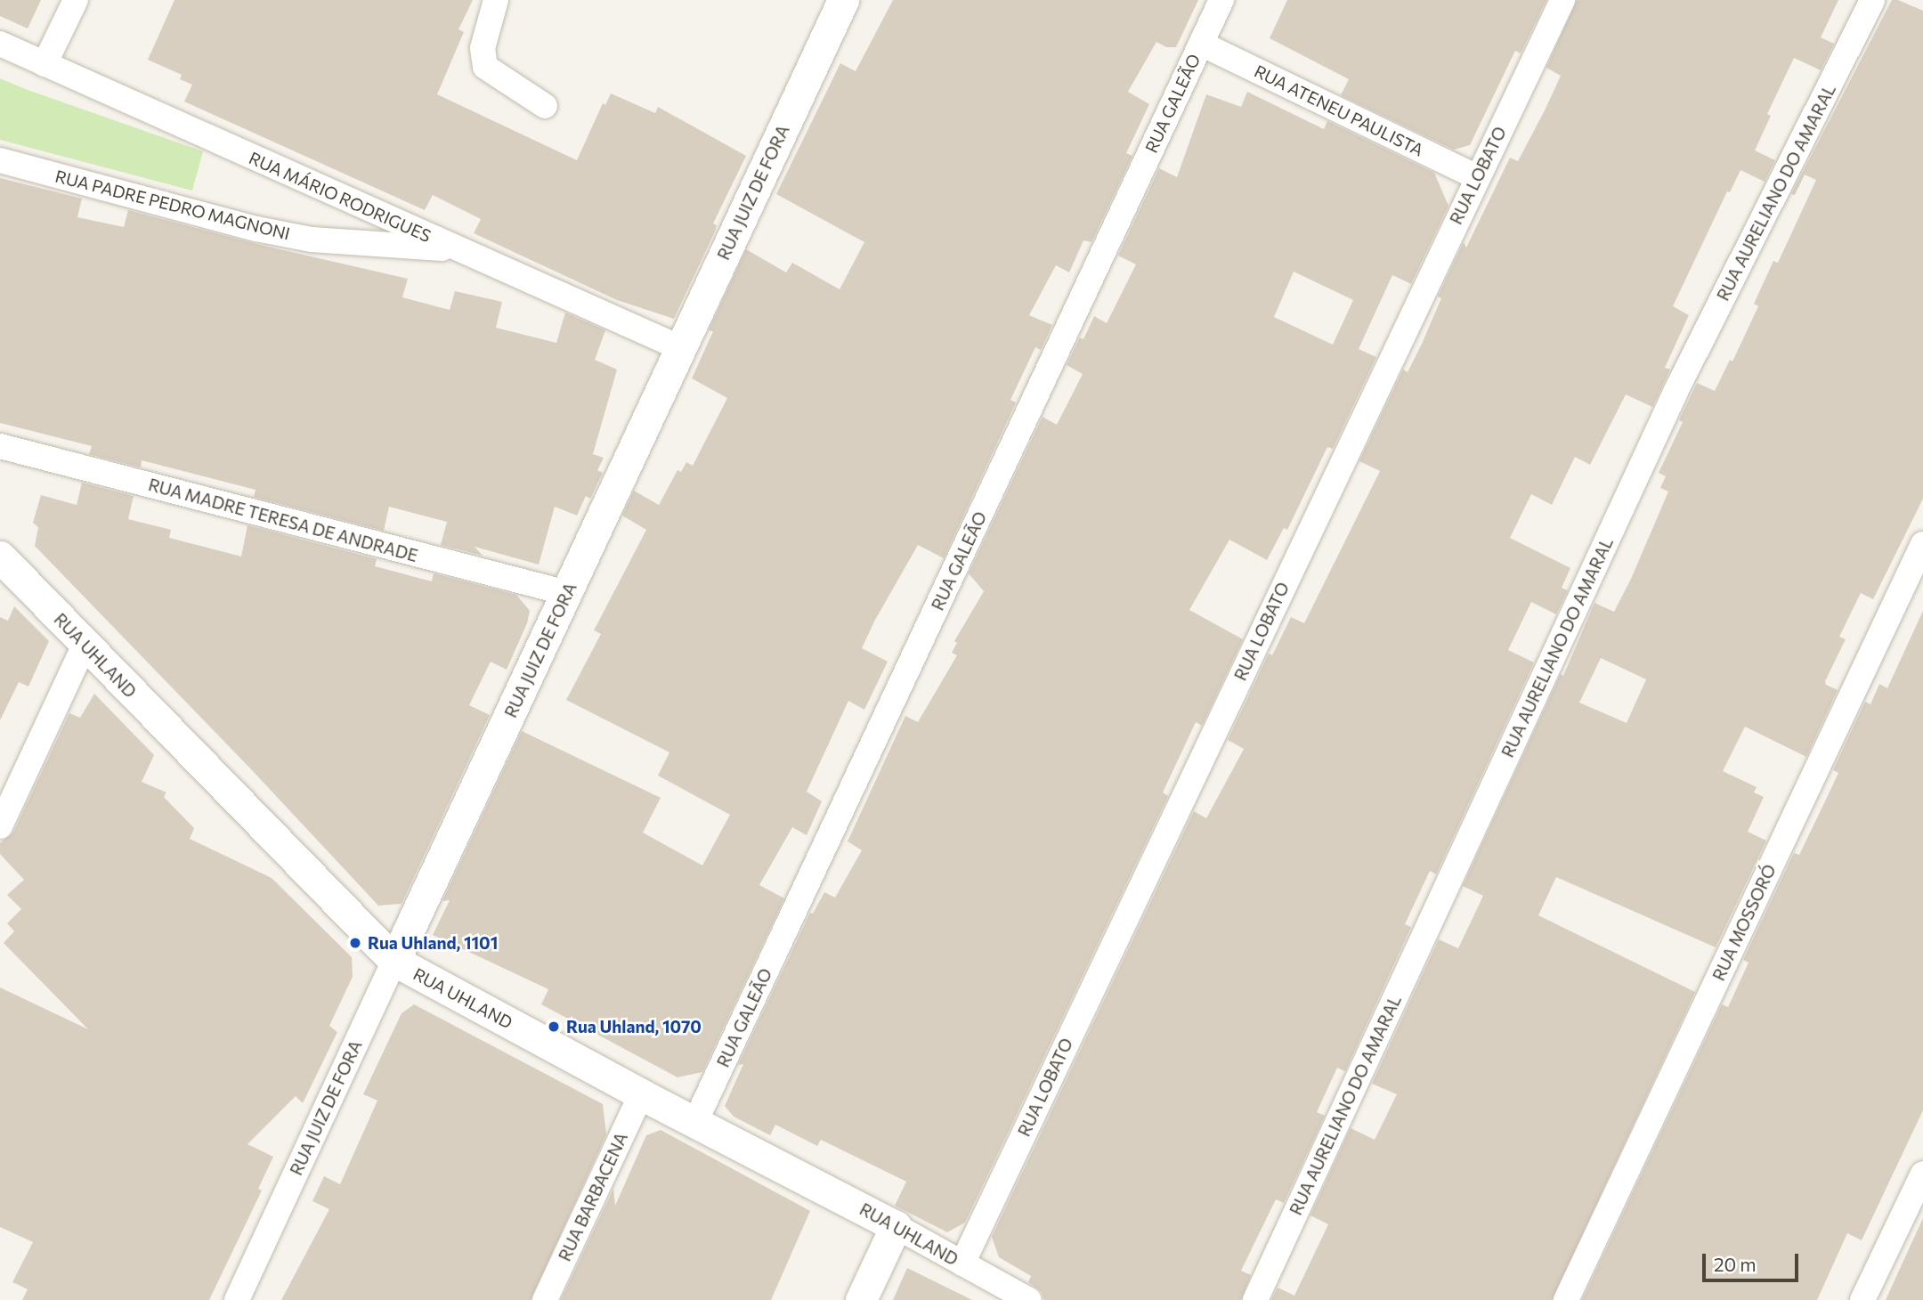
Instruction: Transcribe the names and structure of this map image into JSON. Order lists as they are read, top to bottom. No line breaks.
{"streets":{"street":["RUA GALEÃO","RUA ATENEU PAULISTA","RUA LOBATO","RUA JUIZ DE FORA","RUA AURELIANO DO AMARAL","RUA MÁRIO RODRIGUES","RUA PADRE PEDRO MAGNONI","RUA MADRE TERESA DE ANDRADE","RUA UHLAND","RUA MOSSORÓ","RUA BARBACENA"]},"crossings":[["RUA GALEÃO","RUA ATENEU PAULISTA"],["RUA GALEÃO","RUA UHLAND"],["RUA ATENEU PAULISTA","RUA LOBATO"],["RUA LOBATO","RUA UHLAND"],["RUA JUIZ DE FORA","RUA MÁRIO RODRIGUES"],["RUA JUIZ DE FORA","RUA MADRE TERESA DE ANDRADE"],["RUA JUIZ DE FORA","RUA UHLAND"],["RUA MÁRIO RODRIGUES","RUA PADRE PEDRO MAGNONI"],["RUA UHLAND","RUA BARBACENA"]],"places":["Rua Uhland, 1101","Rua Uhland, 1070"],"scale_bar":"20 m"}
